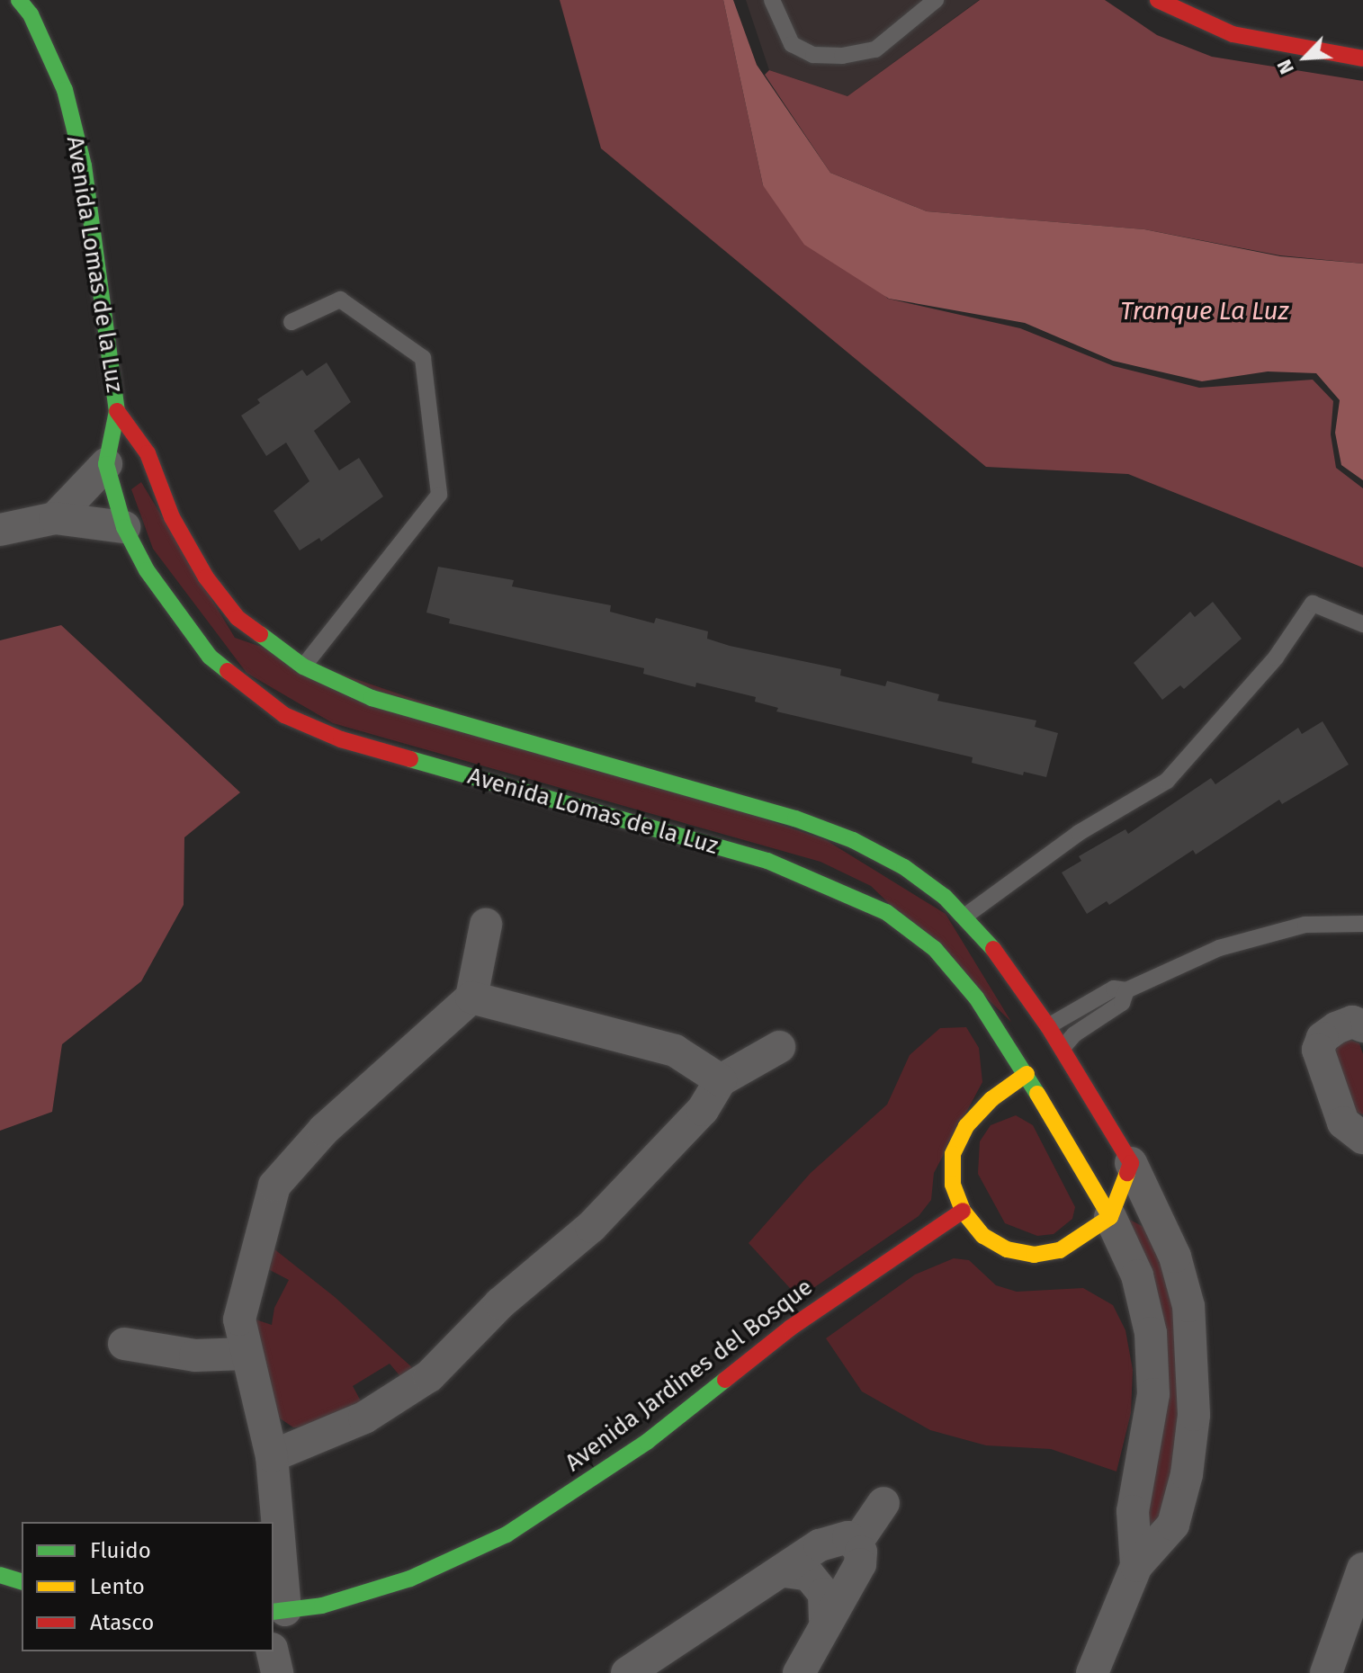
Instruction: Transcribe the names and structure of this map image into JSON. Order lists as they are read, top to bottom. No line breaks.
{"streets":{"street":["Avenida Lomas de la Luz","Avenida Jardines del Bosque"]},"water":["Tranque La Luz"],"legend":["Fluido","Lento","Atasco"],"north":"bottom left"}
